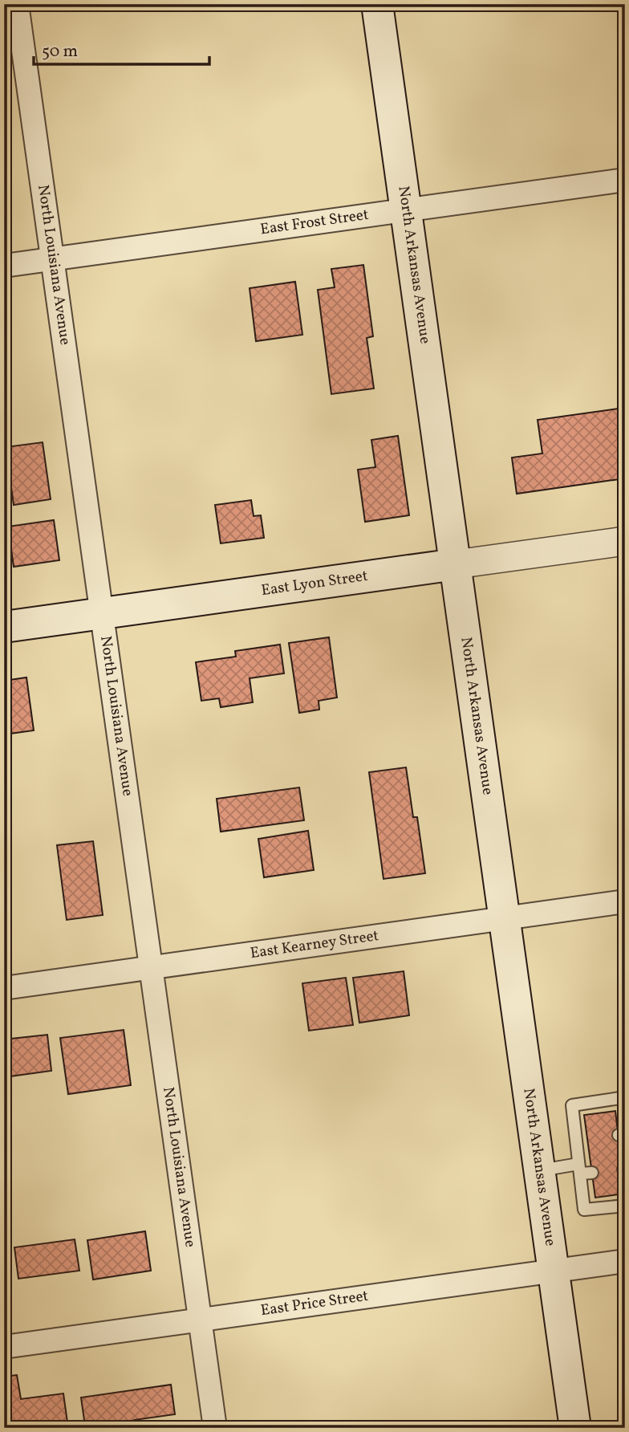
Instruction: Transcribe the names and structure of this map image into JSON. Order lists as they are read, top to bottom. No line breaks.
{"streets":{"main road":["North Arkansas Avenue","East Lyon Street"],"street":["East Frost Street","North Louisiana Avenue","East Kearney Street","East Price Street"]},"crossings":[["East Frost Street","North Louisiana Avenue"],["East Frost Street","North Arkansas Avenue"],["North Louisiana Avenue","East Lyon Street"],["North Louisiana Avenue","East Kearney Street"],["North Louisiana Avenue","East Price Street"],["North Arkansas Avenue","East Lyon Street"],["North Arkansas Avenue","East Kearney Street"],["North Arkansas Avenue","East Price Street"]],"scale_bar":"50 m"}
